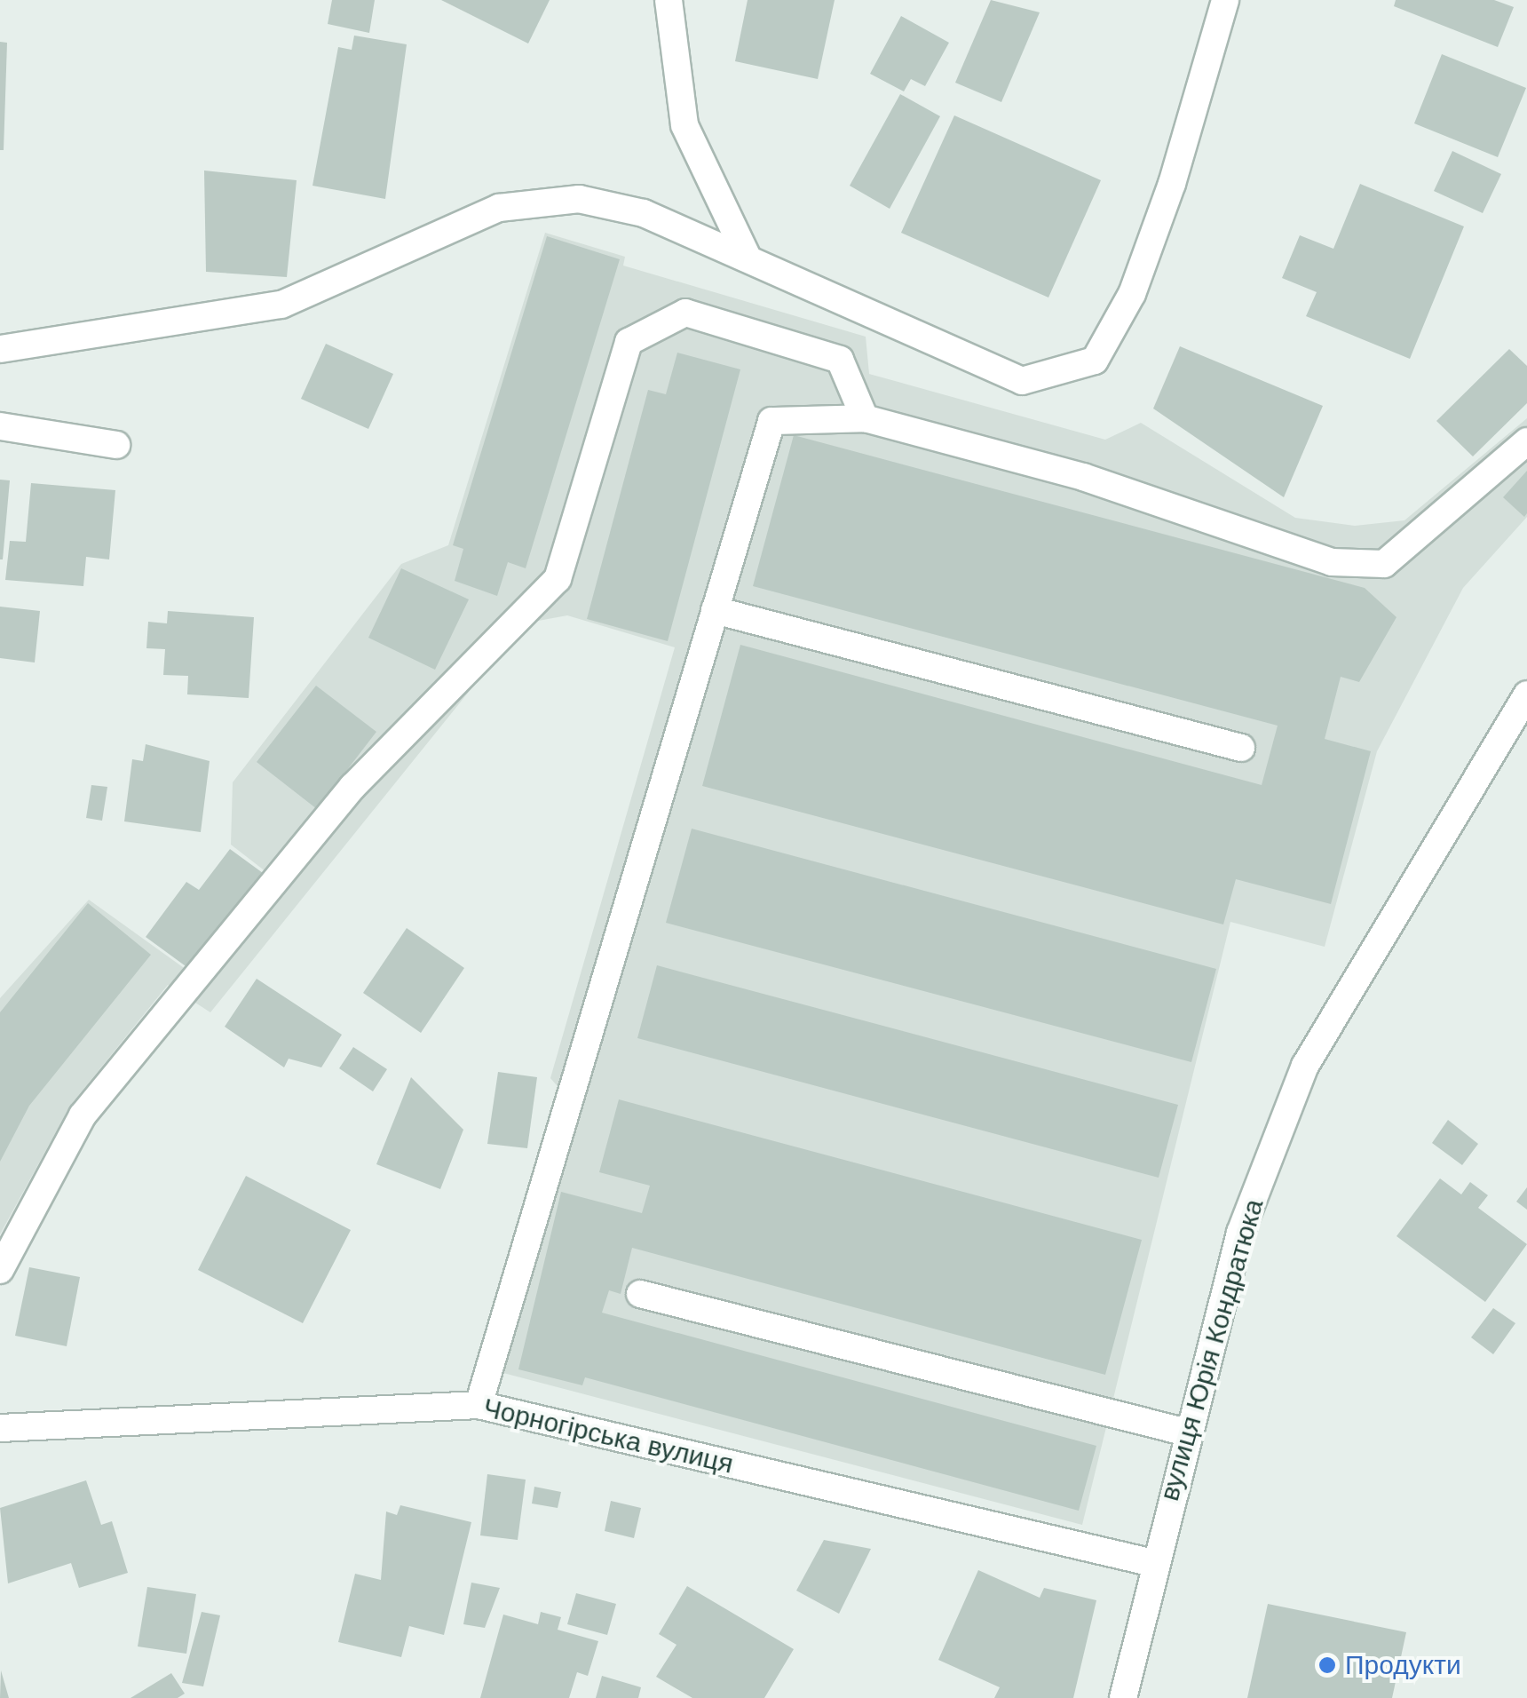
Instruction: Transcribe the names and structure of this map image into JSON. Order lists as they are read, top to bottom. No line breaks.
{"streets":{"street":["вулиця Юрія Кондратюка","Чорногірська вулиця"]},"crossings":[["вулиця Юрія Кондратюка","Чорногірська вулиця"]],"places":["Продукти"]}
